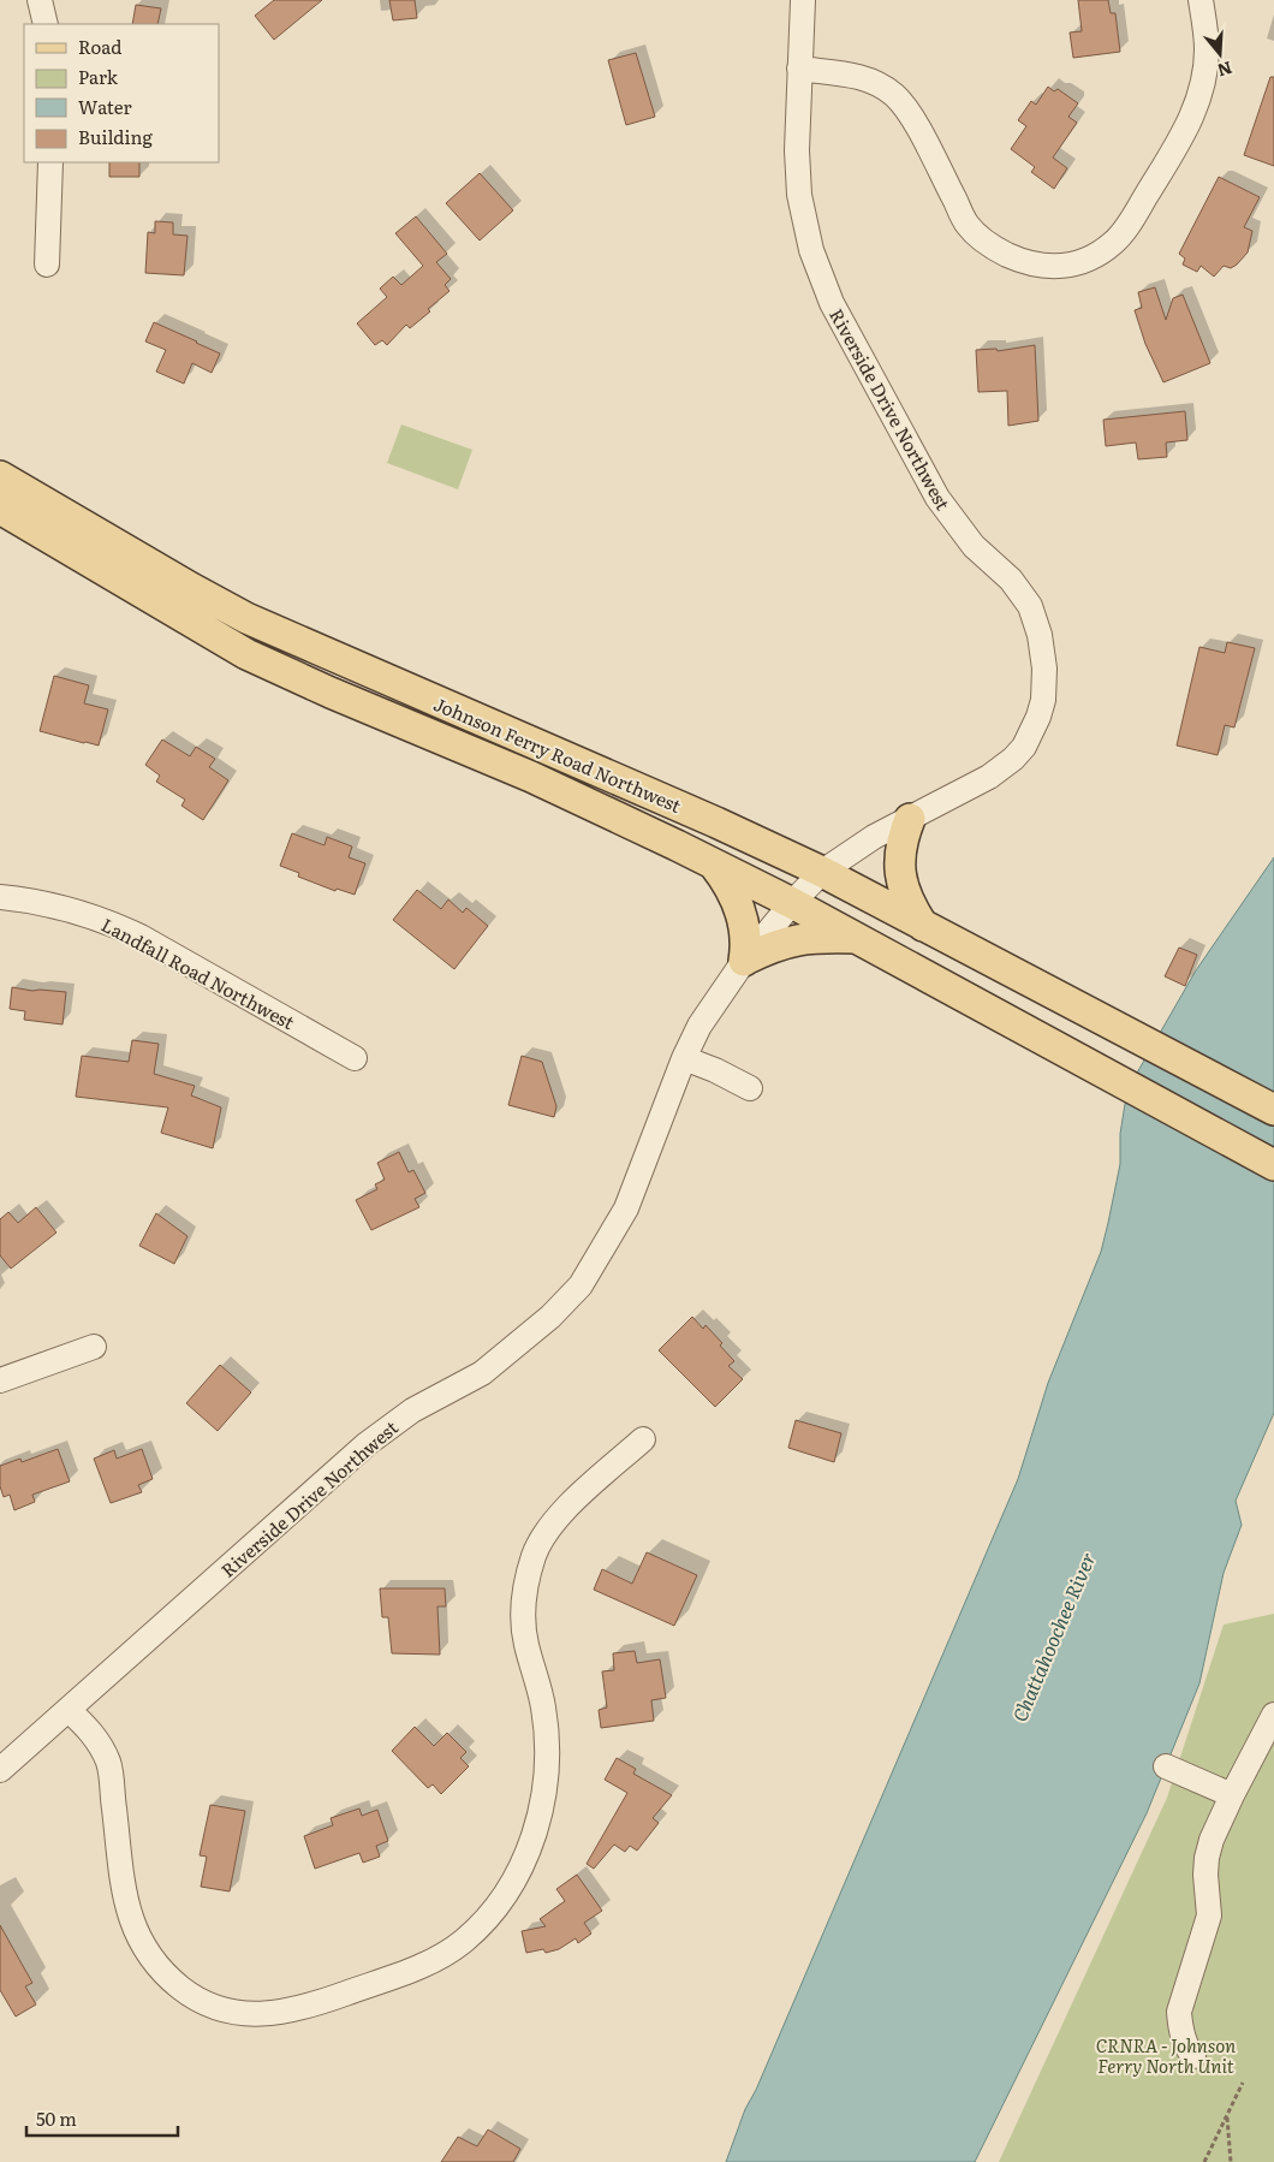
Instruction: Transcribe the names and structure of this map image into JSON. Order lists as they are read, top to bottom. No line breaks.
{"streets":{"main road":["Johnson Ferry Road Northwest"],"street":["Riverside Drive Northwest","Landfall Road Northwest"]},"crossings":[["Riverside Drive Northwest","Johnson Ferry Road Northwest"]],"water":["Chattahoochee River"],"parks":["CRNRA - Johnson Ferry North Unit"],"legend":["Road","Park","Water","Building"],"scale_bar":"50 m","north":"bottom"}
